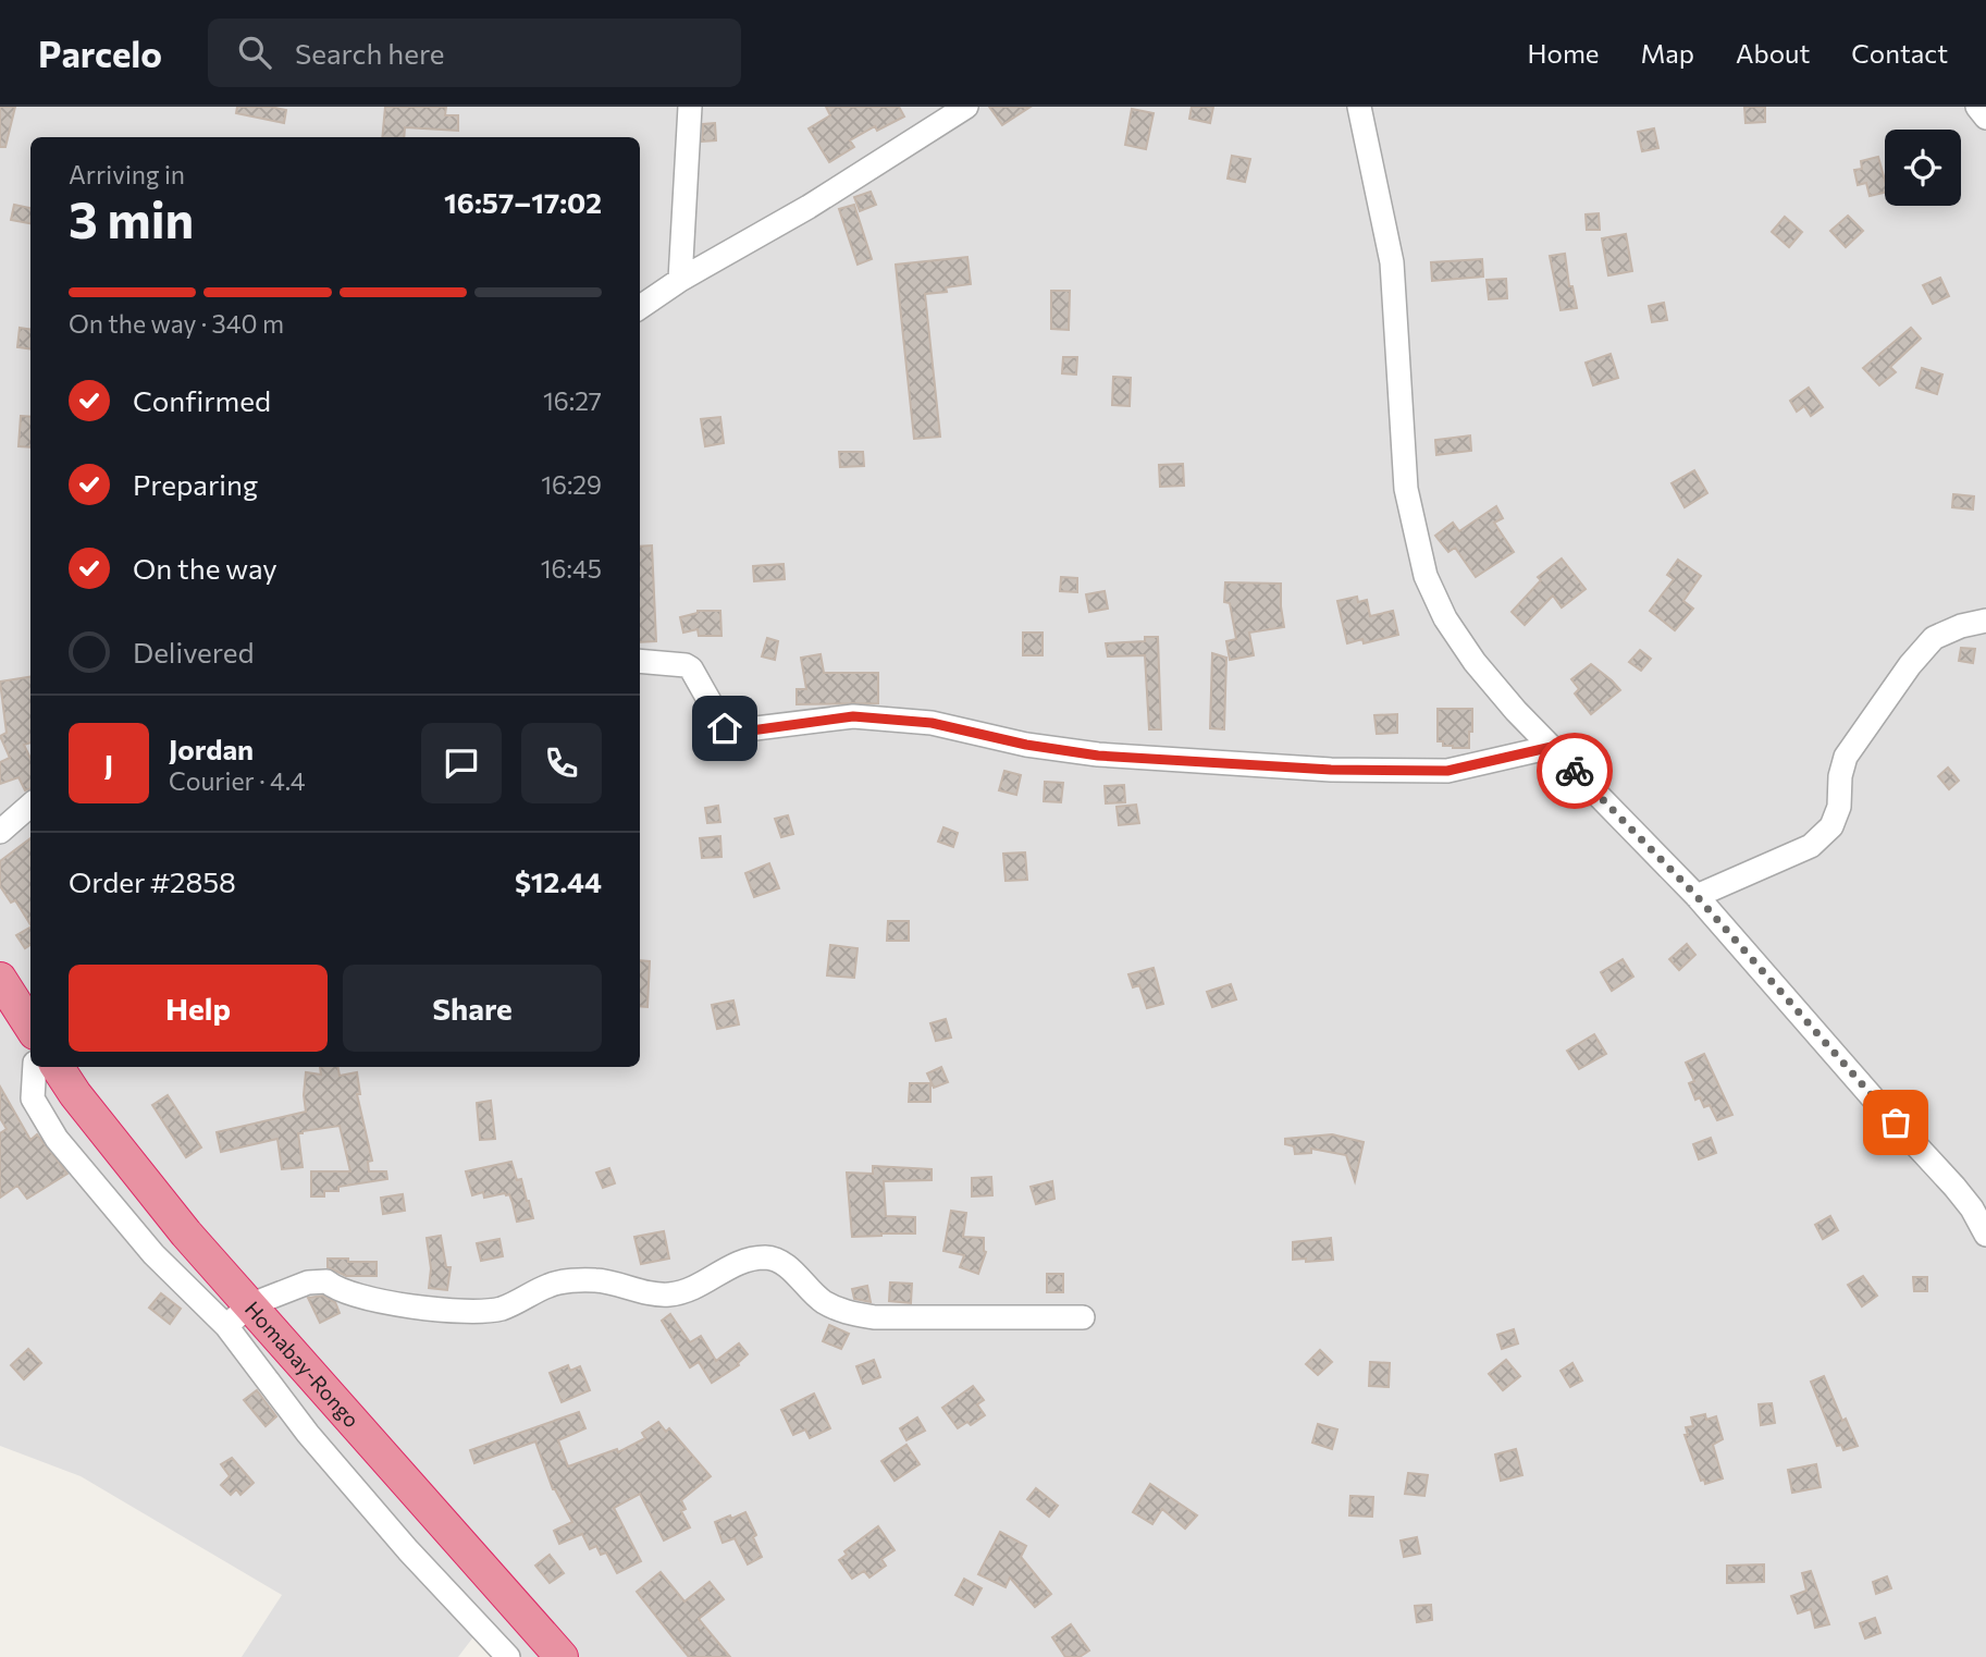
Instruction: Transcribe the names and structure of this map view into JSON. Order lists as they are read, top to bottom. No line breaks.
{"streets":{"highway":["Homabay-Rongo"]},"page":{"header":"Parcelo","search":"Search here","nav":["Home","Map","About","Contact"],"heading":["3 min","Arriving in","16:57–17:02"],"panel":["Jordan","Courier · 4.4","Order #2858","$12.44"],"bar":"On the way · 340 m","list":[["Confirmed","16:27"],["Preparing","16:29"],["On the way","16:45"],"Delivered"],"round":"J","buttons":["Help","Share"]}}
